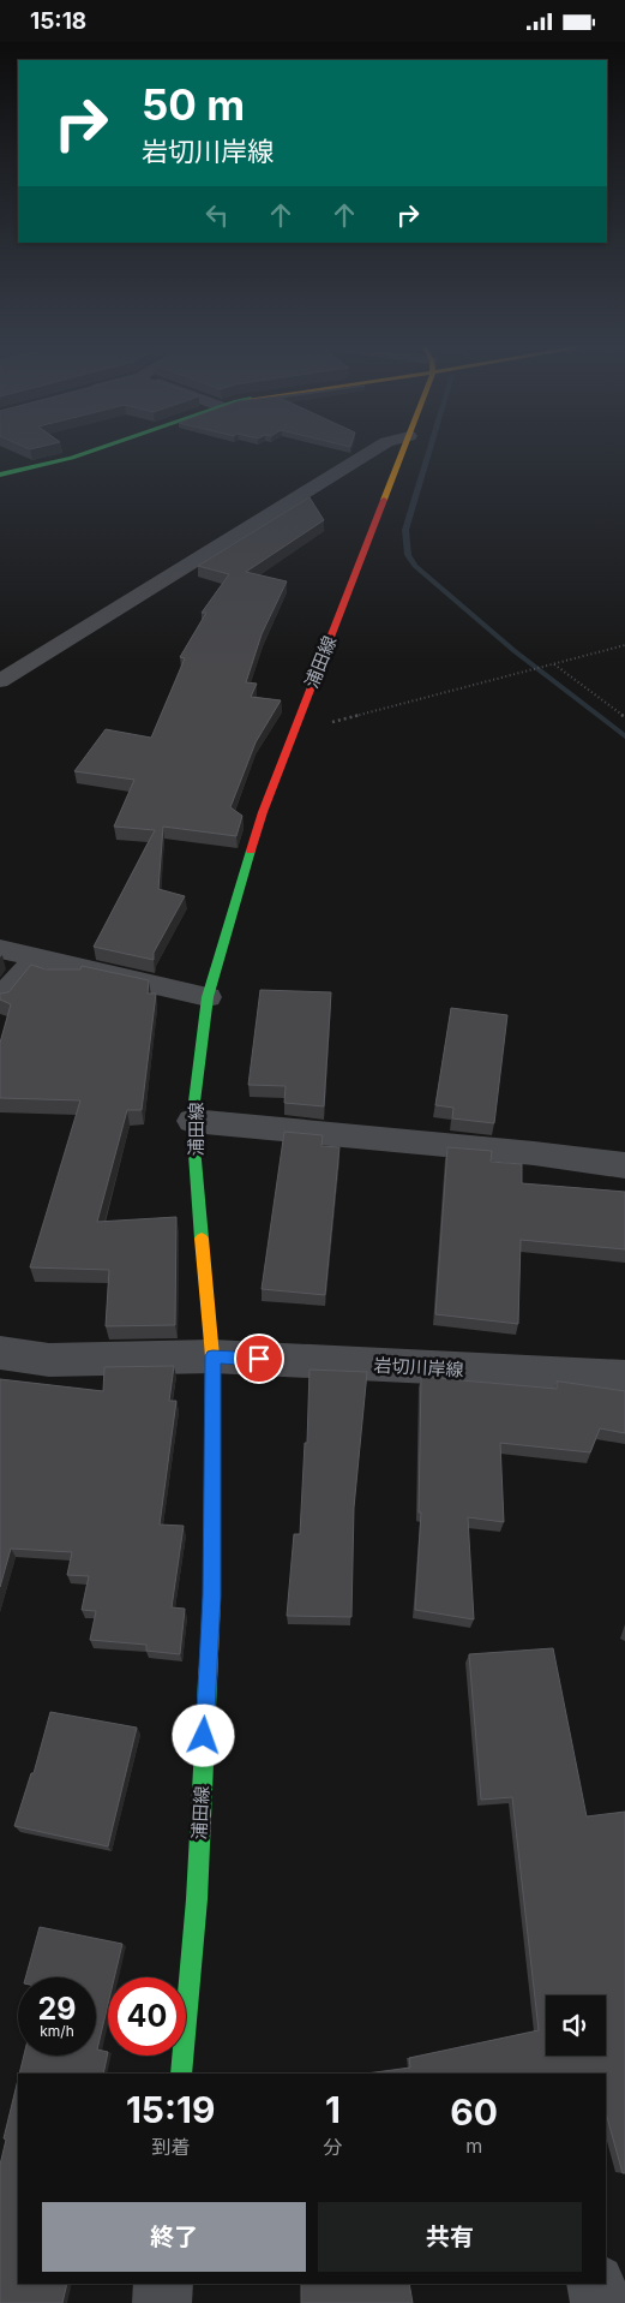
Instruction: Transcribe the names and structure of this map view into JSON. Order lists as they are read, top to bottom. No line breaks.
{"streets":{"street":["浦田線","岩切川岸線"]},"crossings":[["浦田線","岩切川岸線"]],"page":{"status":"15:18","turn":["50 m","岩切川岸線"],"speed":"29 km/h","limit":"40","eta":["15:19","到着","1","分","60","m"],"buttons":["終了","共有"]}}
